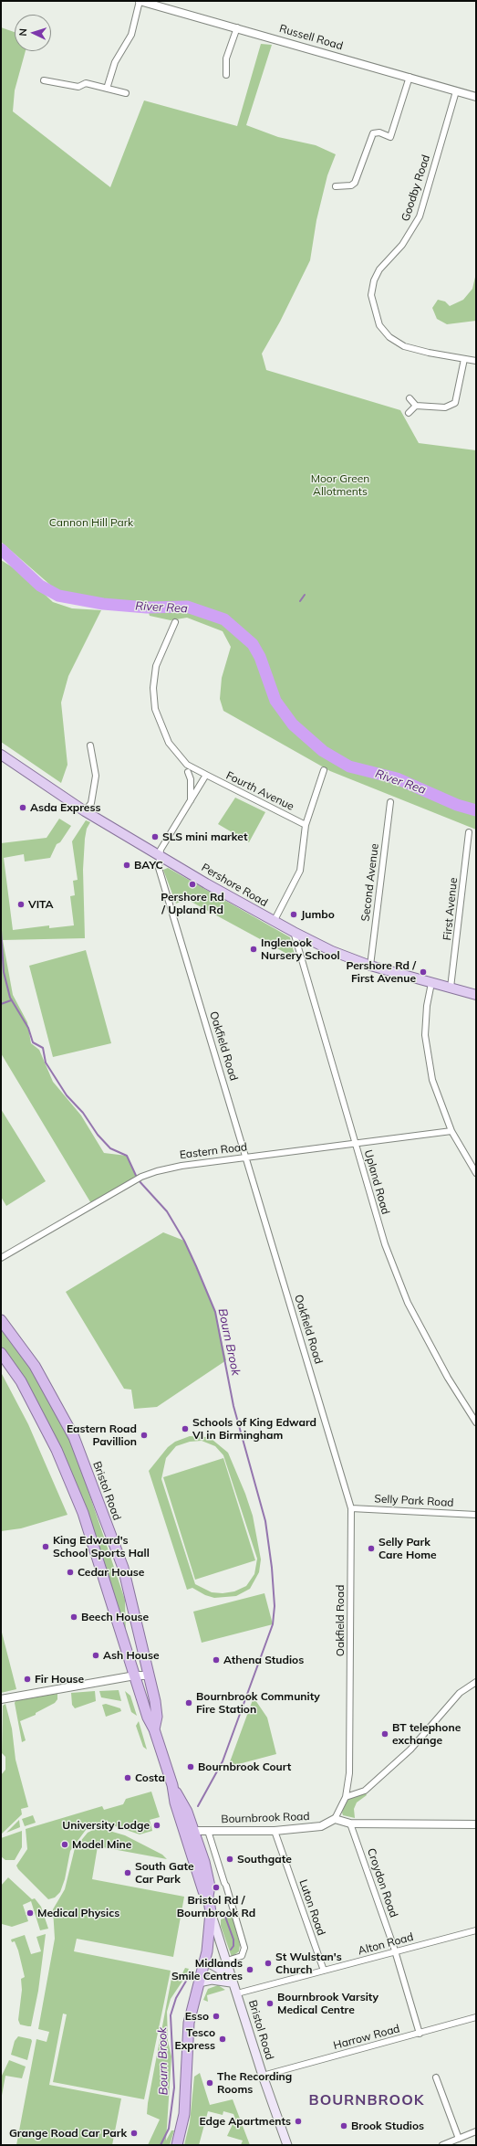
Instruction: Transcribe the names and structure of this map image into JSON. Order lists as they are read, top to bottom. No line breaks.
{"streets":{"highway":["Bristol Road"],"main road":["Pershore Road"],"street":["Russell Road","Goodby Road","Fourth Avenue","Second Avenue","First Avenue","Oakfield Road","Eastern Road","Upland Road","Selly Park Road","Bournbrook Road","Croydon Road","Luton Road","Alton Road","Harrow Road"]},"crossings":[["Russell Road","Goodby Road"],["Second Avenue","Pershore Road"],["Pershore Road","First Avenue"],["Pershore Road","Oakfield Road"],["Pershore Road","Upland Road"],["Oakfield Road","Eastern Road"],["Oakfield Road","Selly Park Road"],["Oakfield Road","Bournbrook Road"],["Eastern Road","Upland Road"],["Bristol Road","Bournbrook Road"],["Bristol Road","Alton Road"],["Bristol Road","Harrow Road"],["Bournbrook Road","Luton Road"],["Croydon Road","Alton Road"],["Croydon Road","Harrow Road"],["Luton Road","Alton Road"]],"districts":["BOURNBROOK"],"water":["River Rea","Bourn Brook"],"parks":["Moor Green Allotments","Cannon Hill Park"],"places":["Asda Express","SLS mini market","BAYC","Pershore Rd / Upland Rd","VITA","Jumbo","Inglenook Nursery School","Pershore Rd / First Avenue","Schools of King Edward VI in Birmingham","Eastern Road Pavillion","King Edward's School Sports Hall","Selly Park Care Home","Cedar House","Beech House","Ash House","Athena Studios","Fir House","Bournbrook Community Fire Station","BT telephone exchange","Bournbrook Court","Costa","University Lodge","Model Mine","Southgate","South Gate Car Park","Bristol Rd / Bournbrook Rd","Medical Physics","St Wulstan's Church","Midlands Smile Centres","Bournbrook Varsity Medical Centre","Esso","Tesco Express","The Recording Rooms","Edge Apartments","Brook Studios","Grange Road Car Park"],"north":"left"}
